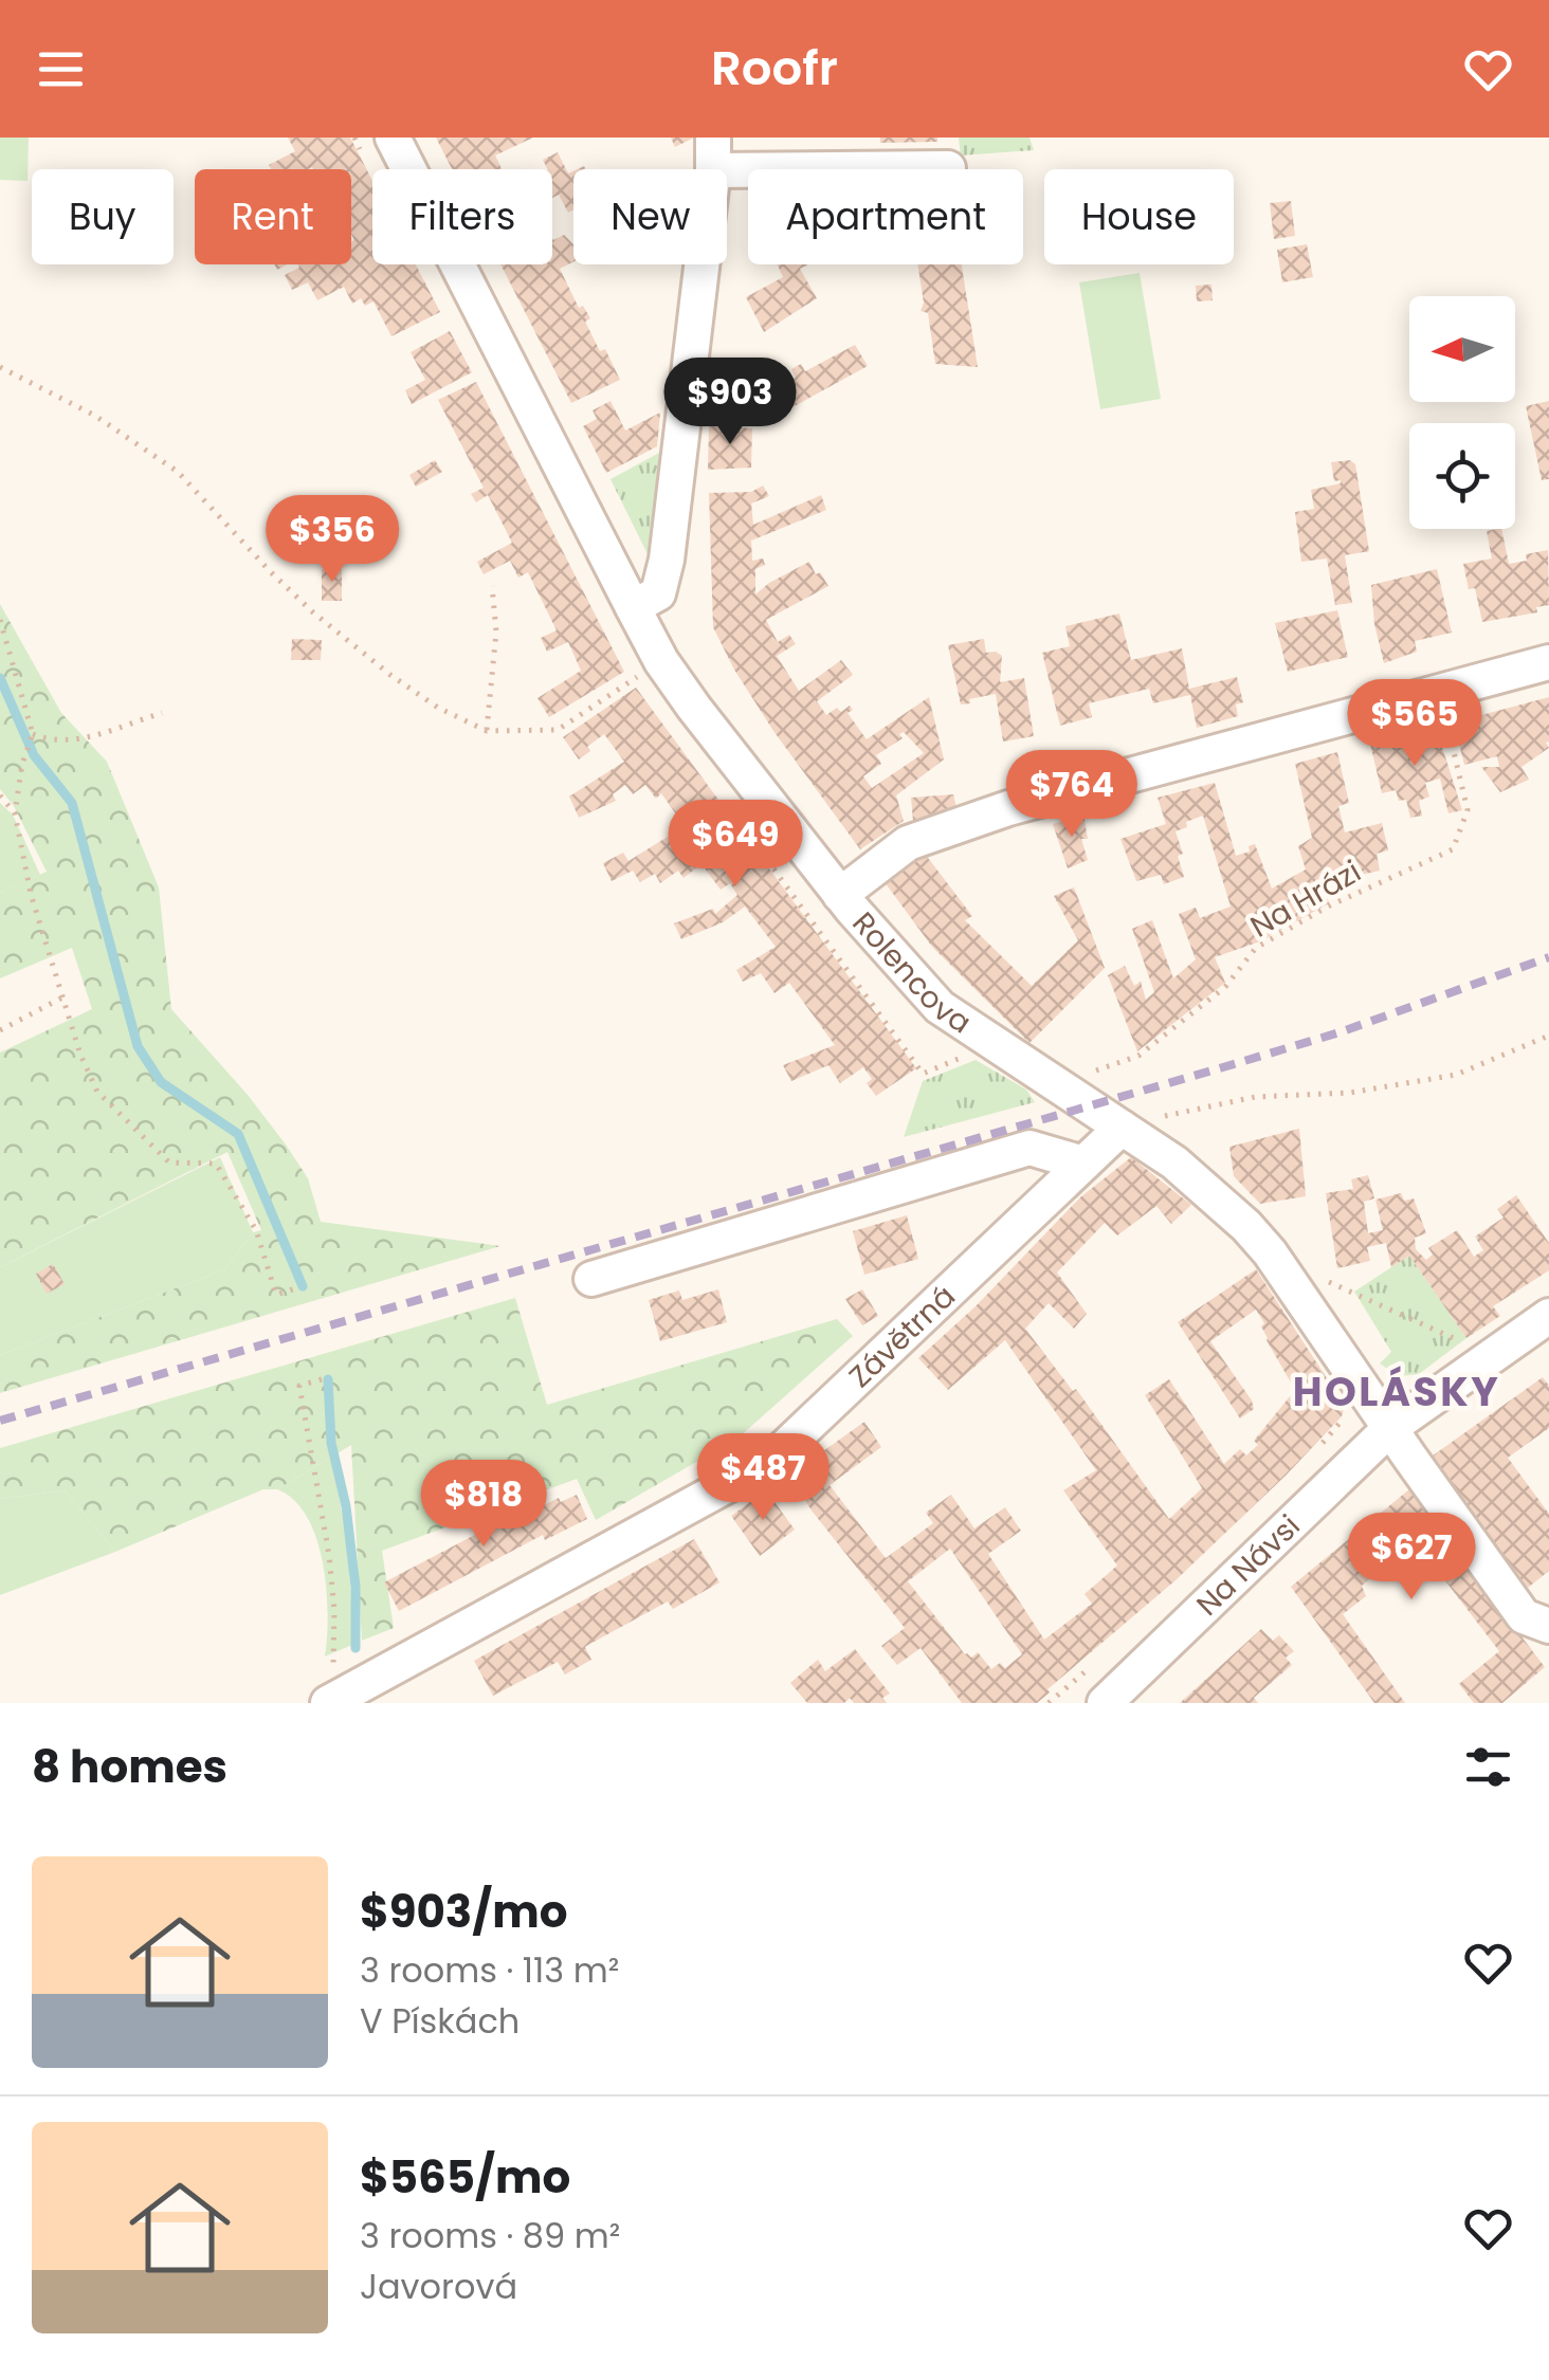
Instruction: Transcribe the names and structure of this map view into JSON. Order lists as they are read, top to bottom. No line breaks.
{"streets":{"street":["Rolencova","Závětrná","Na Návsi"],"path":["Na Hrázi"]},"crossings":[["Na Hrázi","Rolencova"],["Rolencova","Závětrná"],["Rolencova","Na Návsi"]],"districts":["HOLÁSKY"],"north":"left","page":{"header":"Roofr","chip":["Buy","Rent","Filters","New","Apartment","House"],"price":["$903","$356","$565","$764","$649","$487","$818","$627"],"heading":"8 homes","list":[{"name":"$903/mo","note":"3 rooms · 113 m² · V Pískách"},{"name":"$565/mo","note":"3 rooms · 89 m² · Javorová"}]}}
